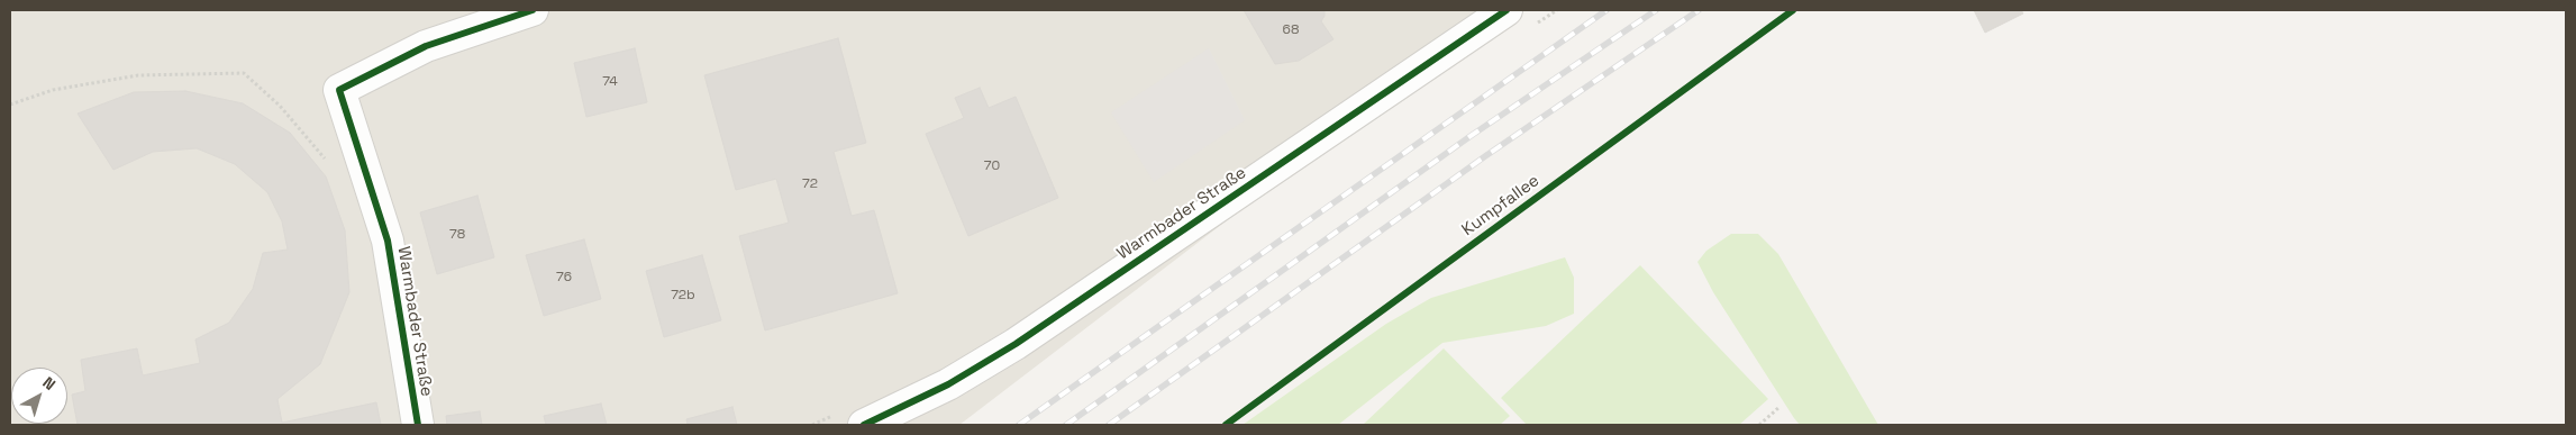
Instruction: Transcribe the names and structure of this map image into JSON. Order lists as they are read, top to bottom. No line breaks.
{"streets":{"street":["Warmbader Straße"],"cycle path":["Kumpfallee"]},"house_numbers":["68","74","70","72","78","76","72b"],"north":"top right"}
